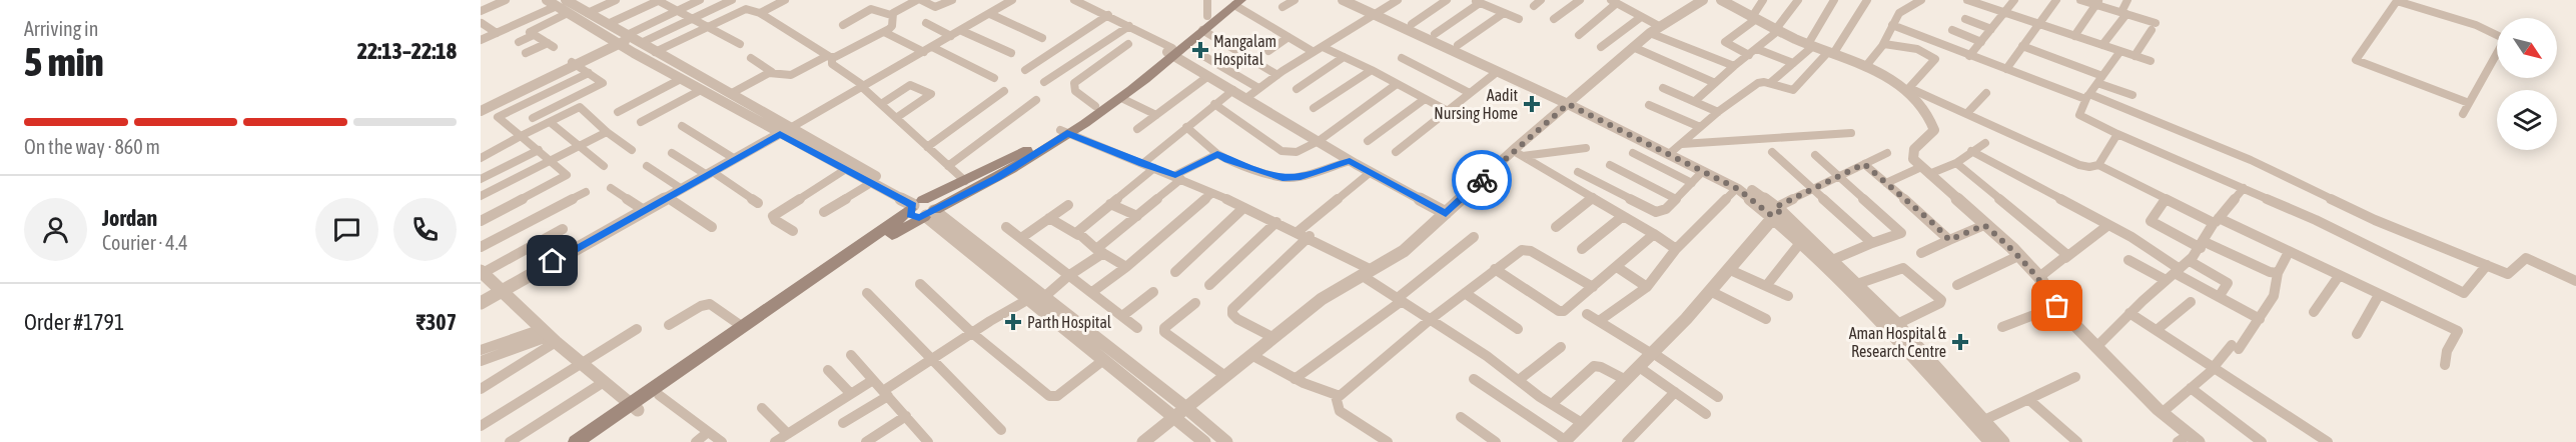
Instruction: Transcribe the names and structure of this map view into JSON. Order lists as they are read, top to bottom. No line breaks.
{"places":{"health":["Mangalam Hospital","Aadit Nursing Home","Parth Hospital","Aman Hospital & Research Centre"]},"north":"bottom right","page":{"heading":["5 min","Arriving in","22:13–22:18"],"panel":["Jordan","Courier · 4.4","Order #1791","₹307"],"bar":"On the way · 860 m"}}
